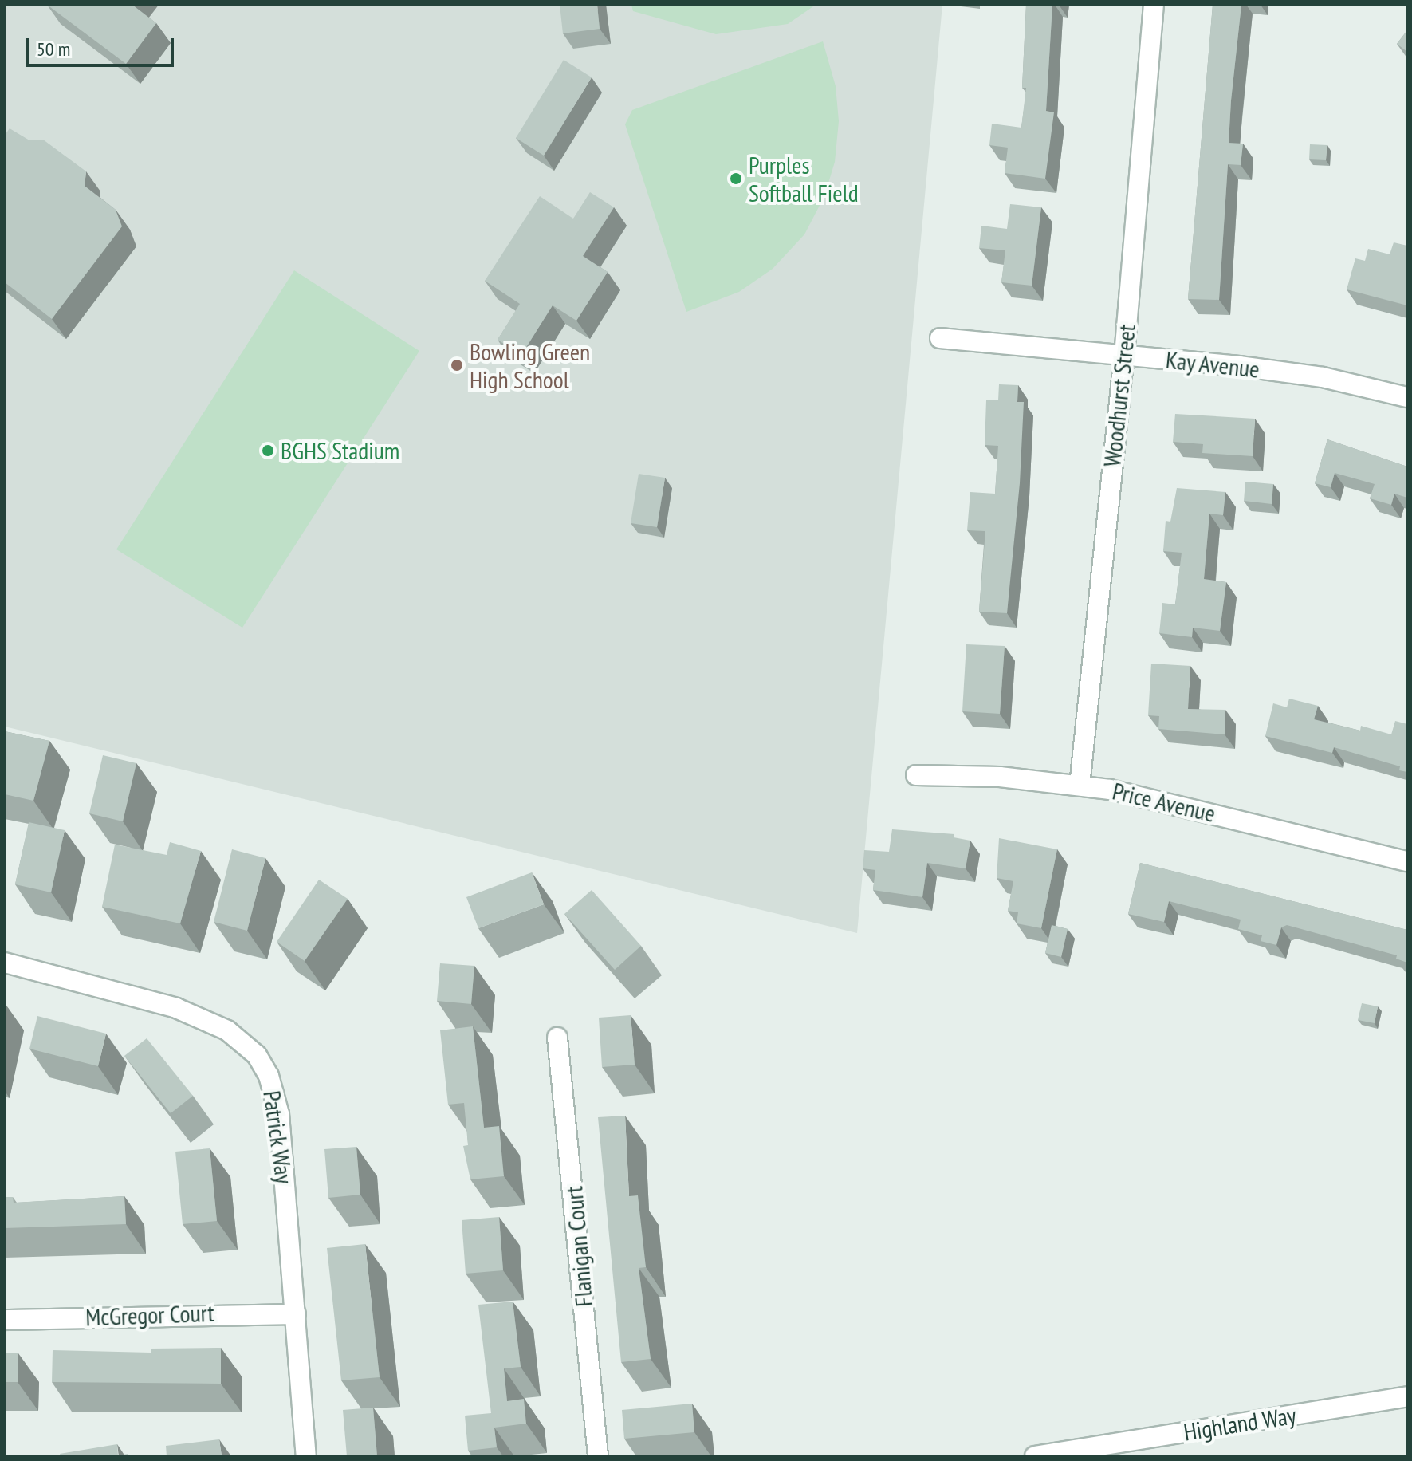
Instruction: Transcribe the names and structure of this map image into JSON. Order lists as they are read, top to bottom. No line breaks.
{"streets":{"street":["Kay Avenue","Woodhurst Street","Price Avenue","Patrick Way","Flanigan Court","McGregor Court","Highland Way"]},"crossings":[["Kay Avenue","Woodhurst Street"],["Woodhurst Street","Price Avenue"],["Patrick Way","McGregor Court"]],"places":["Purples Softball Field","Bowling Green High School","BGHS Stadium"],"scale_bar":"50 m"}
